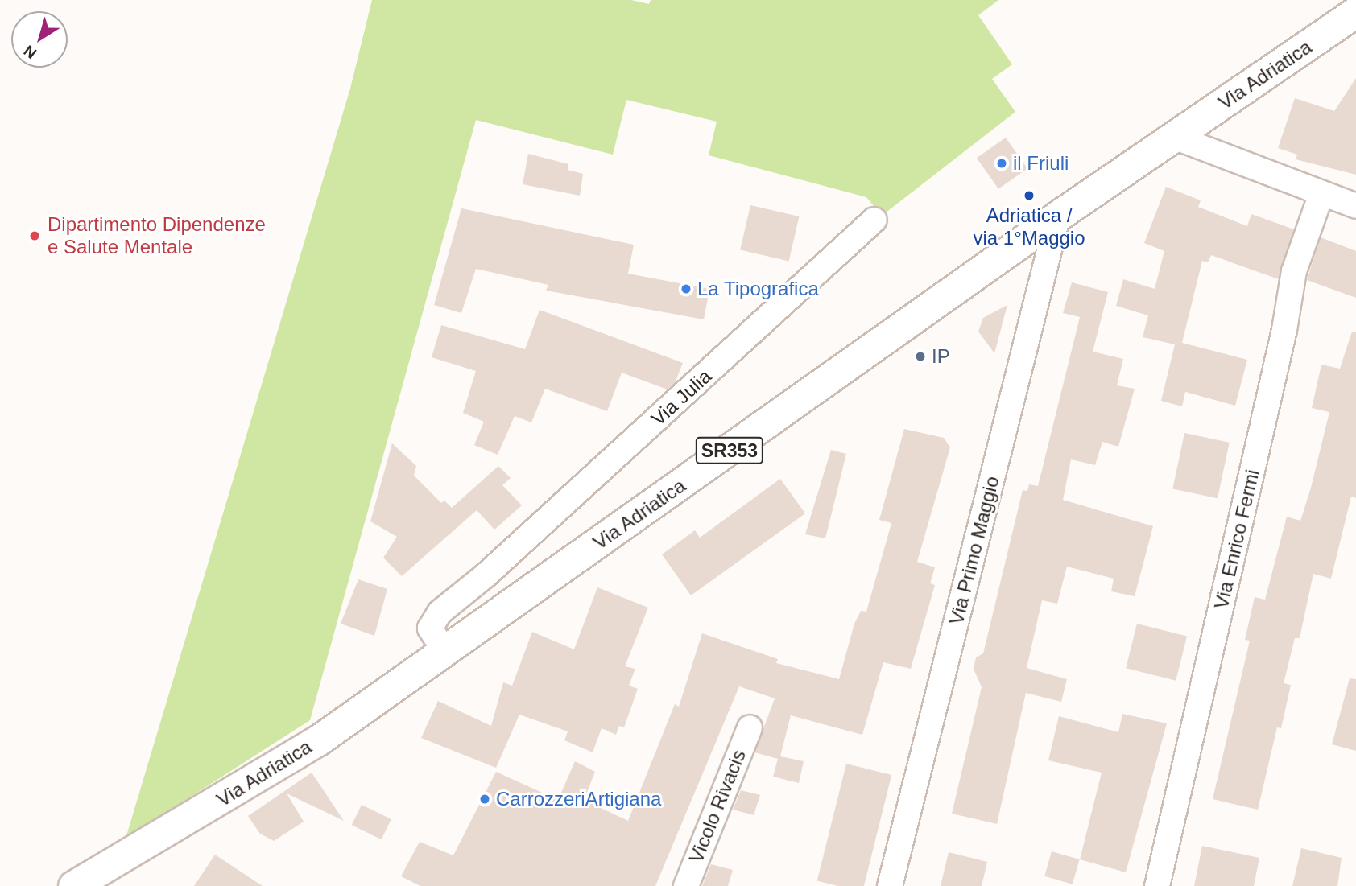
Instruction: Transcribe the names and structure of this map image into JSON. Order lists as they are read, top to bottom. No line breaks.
{"streets":{"main road":["Via Adriatica","SR353"],"street":["Via Julia","Via Enrico Fermi","Via Primo Maggio","Vicolo Rivacis"]},"crossings":[["Via Adriatica","Via Julia"],["Via Adriatica","Via Primo Maggio"]],"places":["il Friuli","Adriatica / via 1°Maggio","Dipartimento Dipendenze e Salute Mentale","La Tipografica","IP","CarrozzeriArtigiana"],"north":"bottom left"}
